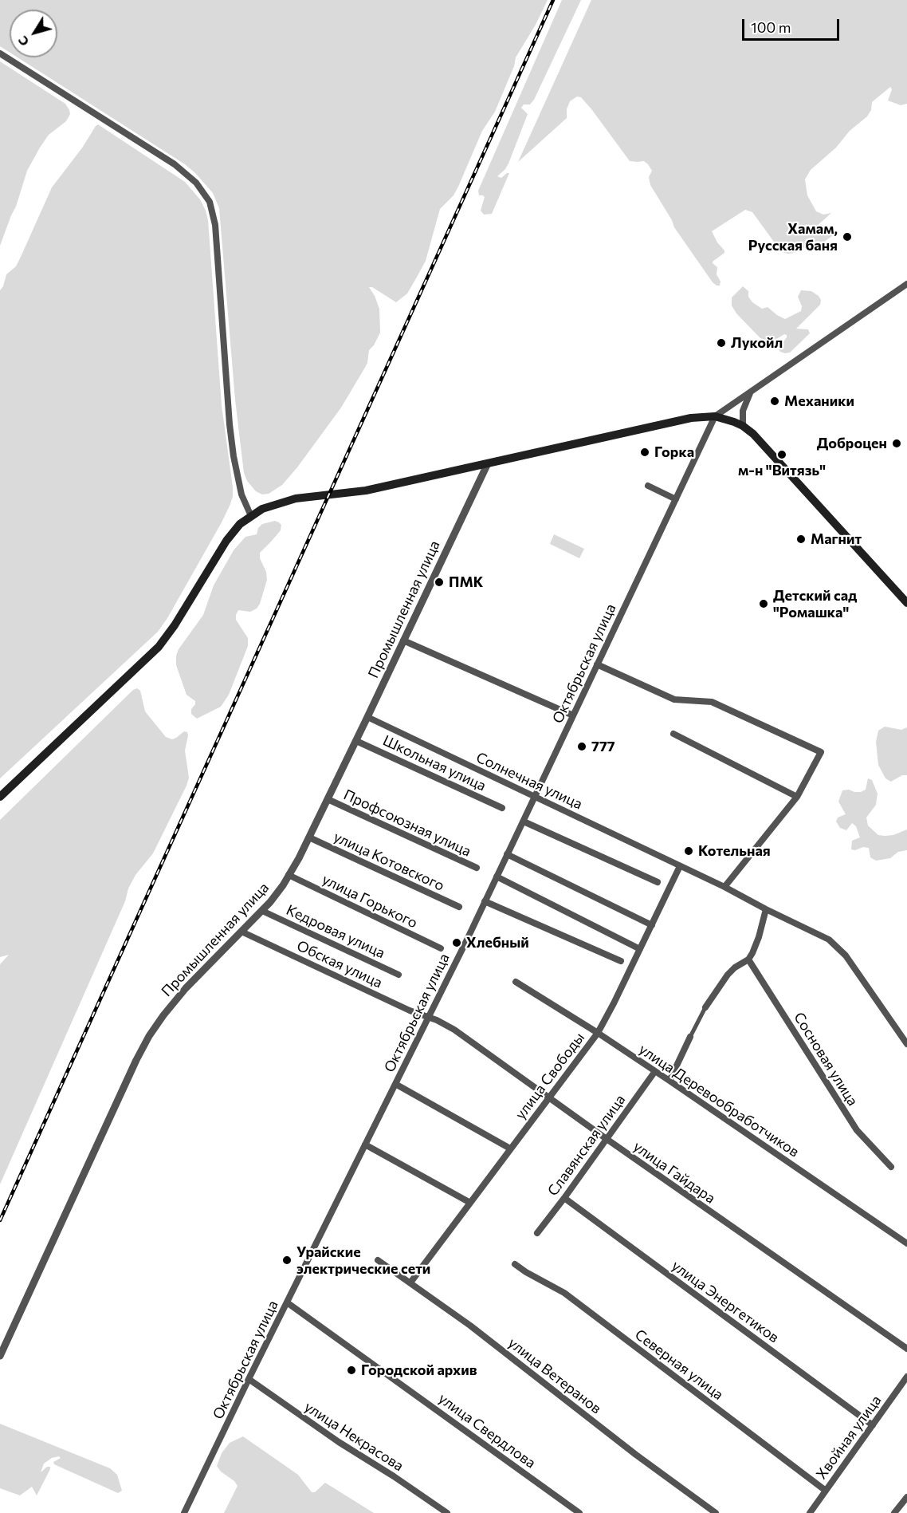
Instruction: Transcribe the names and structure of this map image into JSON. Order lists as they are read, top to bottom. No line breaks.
{"streets":{"street":["Промышленная улица","Октябрьская улица","Школьная улица","Солнечная улица","Профсоюзная улица","улица Котовского","улица Горького","Кедровая улица","Обская улица","Сосновая улица","улица Свободы","улица Деревообработчиков","Славянская улица","улица Гайдара","улица Энергетиков","Северная улица","улица Ветеранов","улица Свердлова","улица Некрасова","Хвойная улица"]},"crossings":[["Промышленная улица","Школьная улица"],["Промышленная улица","Солнечная улица"],["Промышленная улица","Профсоюзная улица"],["Промышленная улица","улица Котовского"],["Промышленная улица","улица Горького"],["Промышленная улица","Кедровая улица"],["Промышленная улица","Обская улица"],["Октябрьская улица","Солнечная улица"],["Октябрьская улица","Обская улица"],["Октябрьская улица","улица Гайдара"],["Октябрьская улица","улица Свердлова"],["Октябрьская улица","улица Некрасова"],["Солнечная улица","улица Свободы"],["Обская улица","улица Гайдара"],["улица Свободы","улица Деревообработчиков"],["улица Свободы","улица Гайдара"],["улица Свободы","улица Ветеранов"],["улица Деревообработчиков","Славянская улица"],["Славянская улица","улица Гайдара"],["Славянская улица","улица Энергетиков"],["улица Энергетиков","Хвойная улица"],["Северная улица","Хвойная улица"]],"places":["Хамам, Русская баня","Лукойл","Механики","Доброцен","Горка","м-н \"Витязь\"","Магнит","ПМК","Детский сад \"Ромашка\"","777","Котельная","Хлебный","Урайские электрические сети","Городской архив"],"scale_bar":"100 m","north":"bottom left"}
